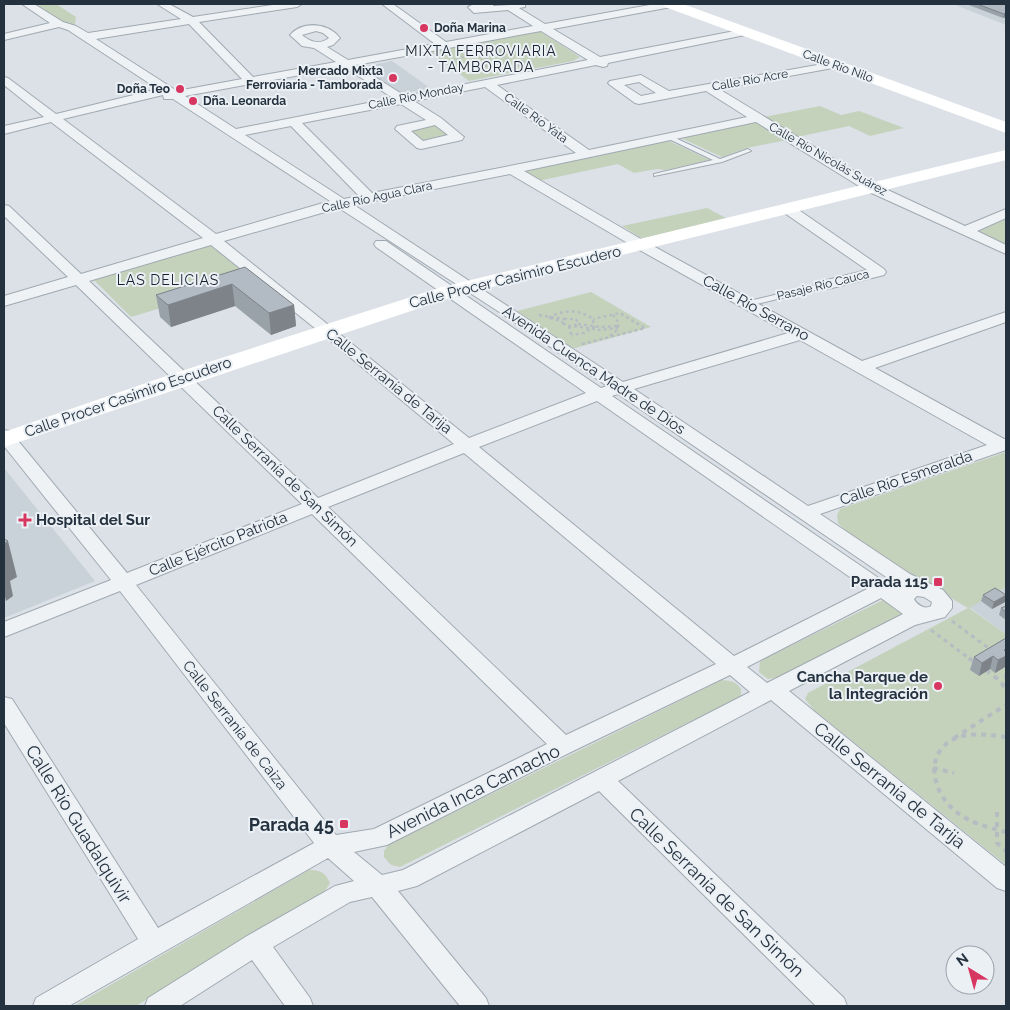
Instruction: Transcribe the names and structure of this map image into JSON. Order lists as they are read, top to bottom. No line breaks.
{"streets":{"main road":["Calle Río Nilo","Calle Procer Casimiro Escudero"],"street":["Calle Río Acre","Calle Río Monday","Calle Río Yata","Calle Río Nicolás Suárez","Calle Río Agua Clara","Pasaje Río Cauca","Calle Río Serrano","Avenida Cuenca Madre de Dios","Calle Serranía de Tarija","Calle Serranía de San Simón","Calle Río Esmeralda","Calle Ejército Patriota","Calle Serranía de Caiza","Avenida Inca Camacho","Calle Río Guadalquivir"]},"crossings":[["Calle Río Nilo","Calle Río Acre"],["Calle Río Nilo","Calle Río Monday"],["Calle Río Acre","Calle Río Nicolás Suárez"],["Calle Río Monday","Calle Río Yata"],["Calle Río Monday","Avenida Cuenca Madre de Dios"],["Calle Río Yata","Calle Río Agua Clara"],["Calle Río Nicolás Suárez","Calle Río Agua Clara"],["Calle Río Nicolás Suárez","Calle Procer Casimiro Escudero"],["Calle Río Agua Clara","Calle Río Serrano"],["Calle Río Agua Clara","Avenida Cuenca Madre de Dios"],["Calle Río Agua Clara","Calle Serranía de Tarija"],["Calle Río Agua Clara","Calle Serranía de San Simón"],["Calle Procer Casimiro Escudero","Pasaje Río Cauca"],["Calle Procer Casimiro Escudero","Calle Río Serrano"],["Calle Procer Casimiro Escudero","Avenida Cuenca Madre de Dios"],["Calle Procer Casimiro Escudero","Calle Serranía de Tarija"],["Calle Procer Casimiro Escudero","Calle Serranía de San Simón"],["Calle Procer Casimiro Escudero","Calle Serranía de Caiza"],["Pasaje Río Cauca","Calle Río Serrano"],["Calle Río Serrano","Calle Río Esmeralda"],["Avenida Cuenca Madre de Dios","Calle Río Esmeralda"],["Avenida Cuenca Madre de Dios","Calle Ejército Patriota"],["Avenida Cuenca Madre de Dios","Avenida Inca Camacho"],["Calle Serranía de Tarija","Calle Ejército Patriota"],["Calle Serranía de Tarija","Avenida Inca Camacho"],["Calle Serranía de San Simón","Calle Ejército Patriota"],["Calle Serranía de San Simón","Avenida Inca Camacho"],["Calle Ejército Patriota","Calle Serranía de Caiza"],["Calle Serranía de Caiza","Avenida Inca Camacho"],["Avenida Inca Camacho","Calle Río Guadalquivir"]],"districts":["MIXTA FERROVIARIA - TAMBORADA","LAS DELICIAS"],"places":{"other":["Doña Marina","Mercado Mixta Ferroviaria - Tamborada","Doña Teo","Dña. Leonarda","Cancha Parque de la Integración"],"health":["Hospital del Sur"],"transit":["Parada 115","Parada 45"]},"north":"top left"}
